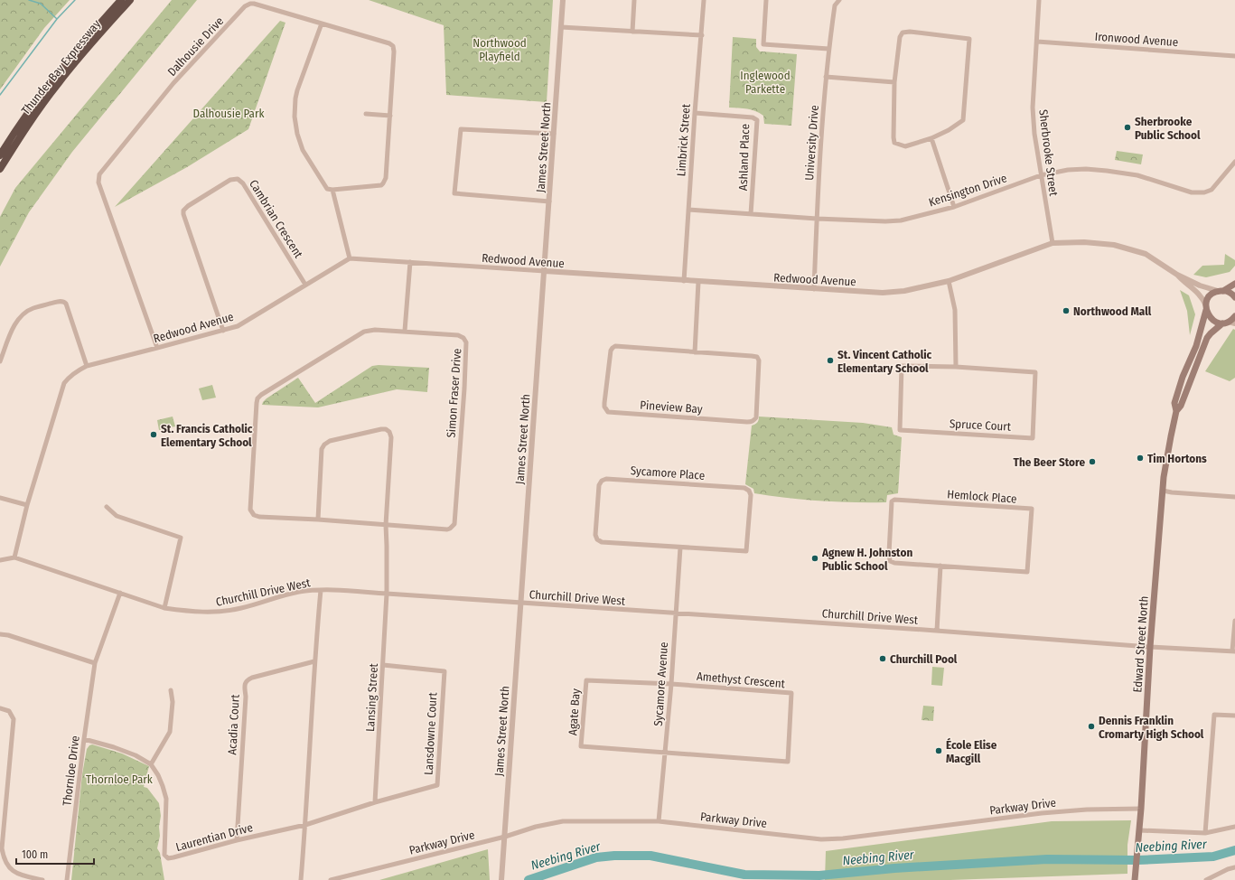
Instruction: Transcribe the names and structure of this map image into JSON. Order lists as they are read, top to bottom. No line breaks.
{"streets":{"highway":["Thunder Bay Expressway"],"main road":["Edward Street North"],"street":["Ironwood Avenue","Dalhousie Drive","Limbrick Street","University Drive","James Street North","Sherbrooke Street","Ashland Place","Kensington Drive","Cambrian Crescent","Redwood Avenue","Simon Fraser Drive","Pineview Bay","Spruce Court","Sycamore Place","Hemlock Place","Churchill Drive West","Amethyst Crescent","Sycamore Avenue","Lansing Street","Agate Bay","Acadia Court","Lansdowne Court","Thornloe Drive","Parkway Drive","Laurentian Drive"]},"crossings":[["Ironwood Avenue","Sherbrooke Street"],["Dalhousie Drive","Redwood Avenue"],["Limbrick Street","Ashland Place"],["Limbrick Street","Kensington Drive"],["Limbrick Street","Redwood Avenue"],["University Drive","Kensington Drive"],["University Drive","Redwood Avenue"],["James Street North","Redwood Avenue"],["James Street North","Churchill Drive West"],["James Street North","Parkway Drive"],["Sherbrooke Street","Kensington Drive"],["Sherbrooke Street","Redwood Avenue"],["Ashland Place","Kensington Drive"],["Cambrian Crescent","Redwood Avenue"],["Redwood Avenue","Churchill Drive West"],["Redwood Avenue","Edward Street North"],["Simon Fraser Drive","Lansing Street"],["Sycamore Place","Sycamore Avenue"],["Churchill Drive West","Edward Street North"],["Churchill Drive West","Sycamore Avenue"],["Churchill Drive West","Lansing Street"],["Churchill Drive West","Thornloe Drive"],["Edward Street North","Parkway Drive"],["Amethyst Crescent","Sycamore Avenue"],["Amethyst Crescent","Agate Bay"],["Sycamore Avenue","Agate Bay"],["Sycamore Avenue","Parkway Drive"],["Lansing Street","Lansdowne Court"],["Acadia Court","Laurentian Drive"],["Lansdowne Court","Laurentian Drive"],["Thornloe Drive","Laurentian Drive"]],"water":["Neebing River"],"parks":["Northwood Playfield","Inglewood Parkette","Dalhousie Park","Thornloe Park"],"places":["Sherbrooke Public School","Northwood Mall","St. Vincent Catholic Elementary School","St. Francis Catholic Elementary School","Tim Hortons","The Beer Store","Agnew H. Johnston Public School","Churchill Pool","Dennis Franklin Cromarty High School","École Elise Macgill"],"scale_bar":"100 m"}
